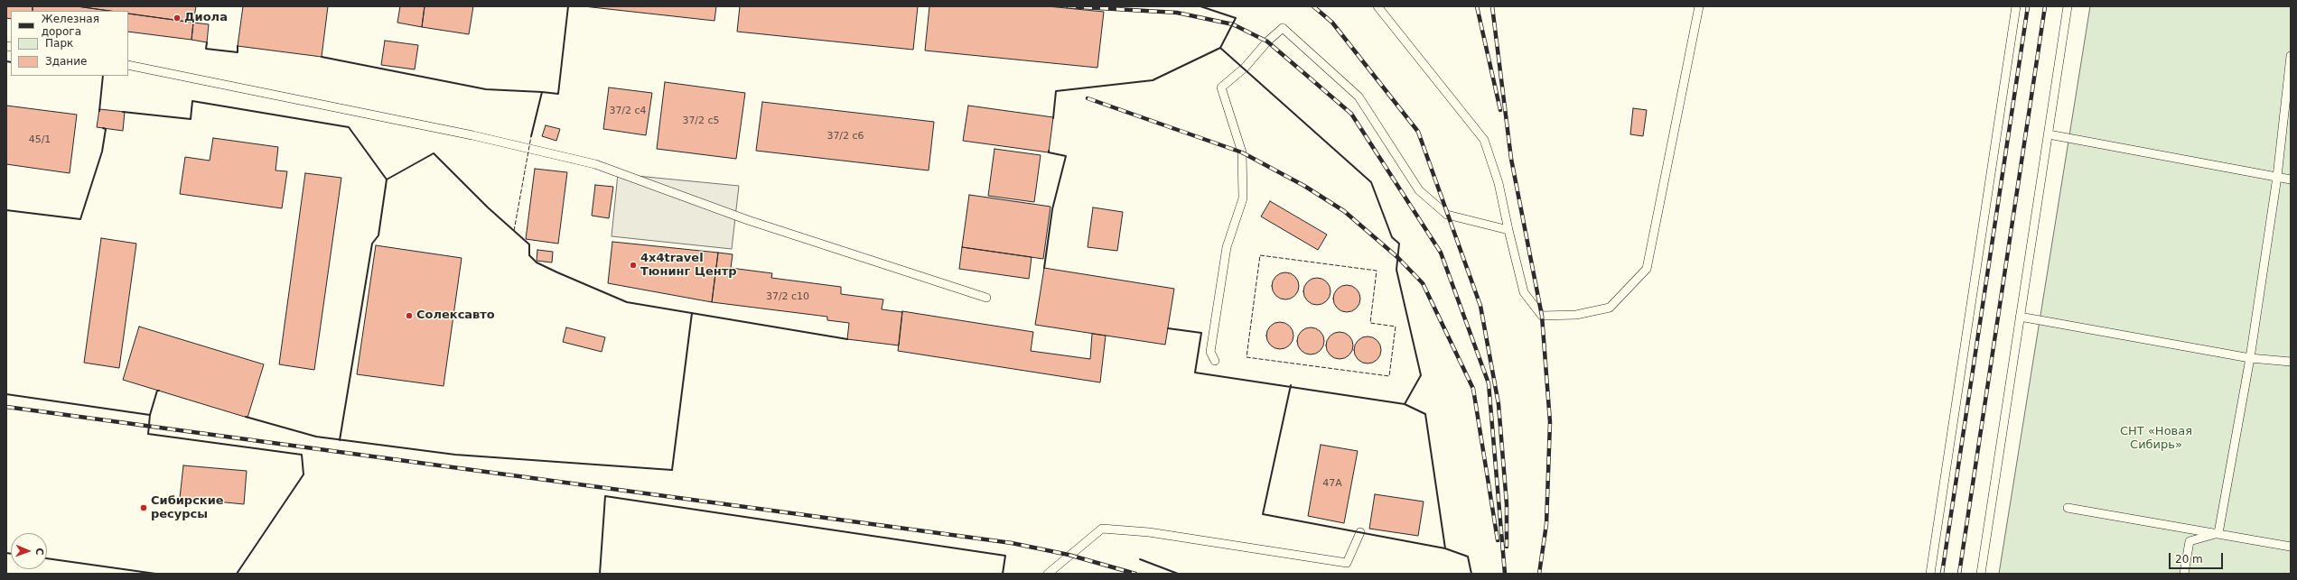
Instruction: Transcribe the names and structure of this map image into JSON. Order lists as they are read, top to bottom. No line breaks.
{"parks":["СНТ «Новая Сибирь»"],"places":["Диола","4x4travel Тюнинг Центр","Солексавто","Сибирские ресурсы"],"house_numbers":["37/2 с4","37/2 с5","37/2 с6","45/1","37/2 с10","47А"],"legend":["Железная дорога","Парк","Здание"],"scale_bar":"20 m","north":"right"}
